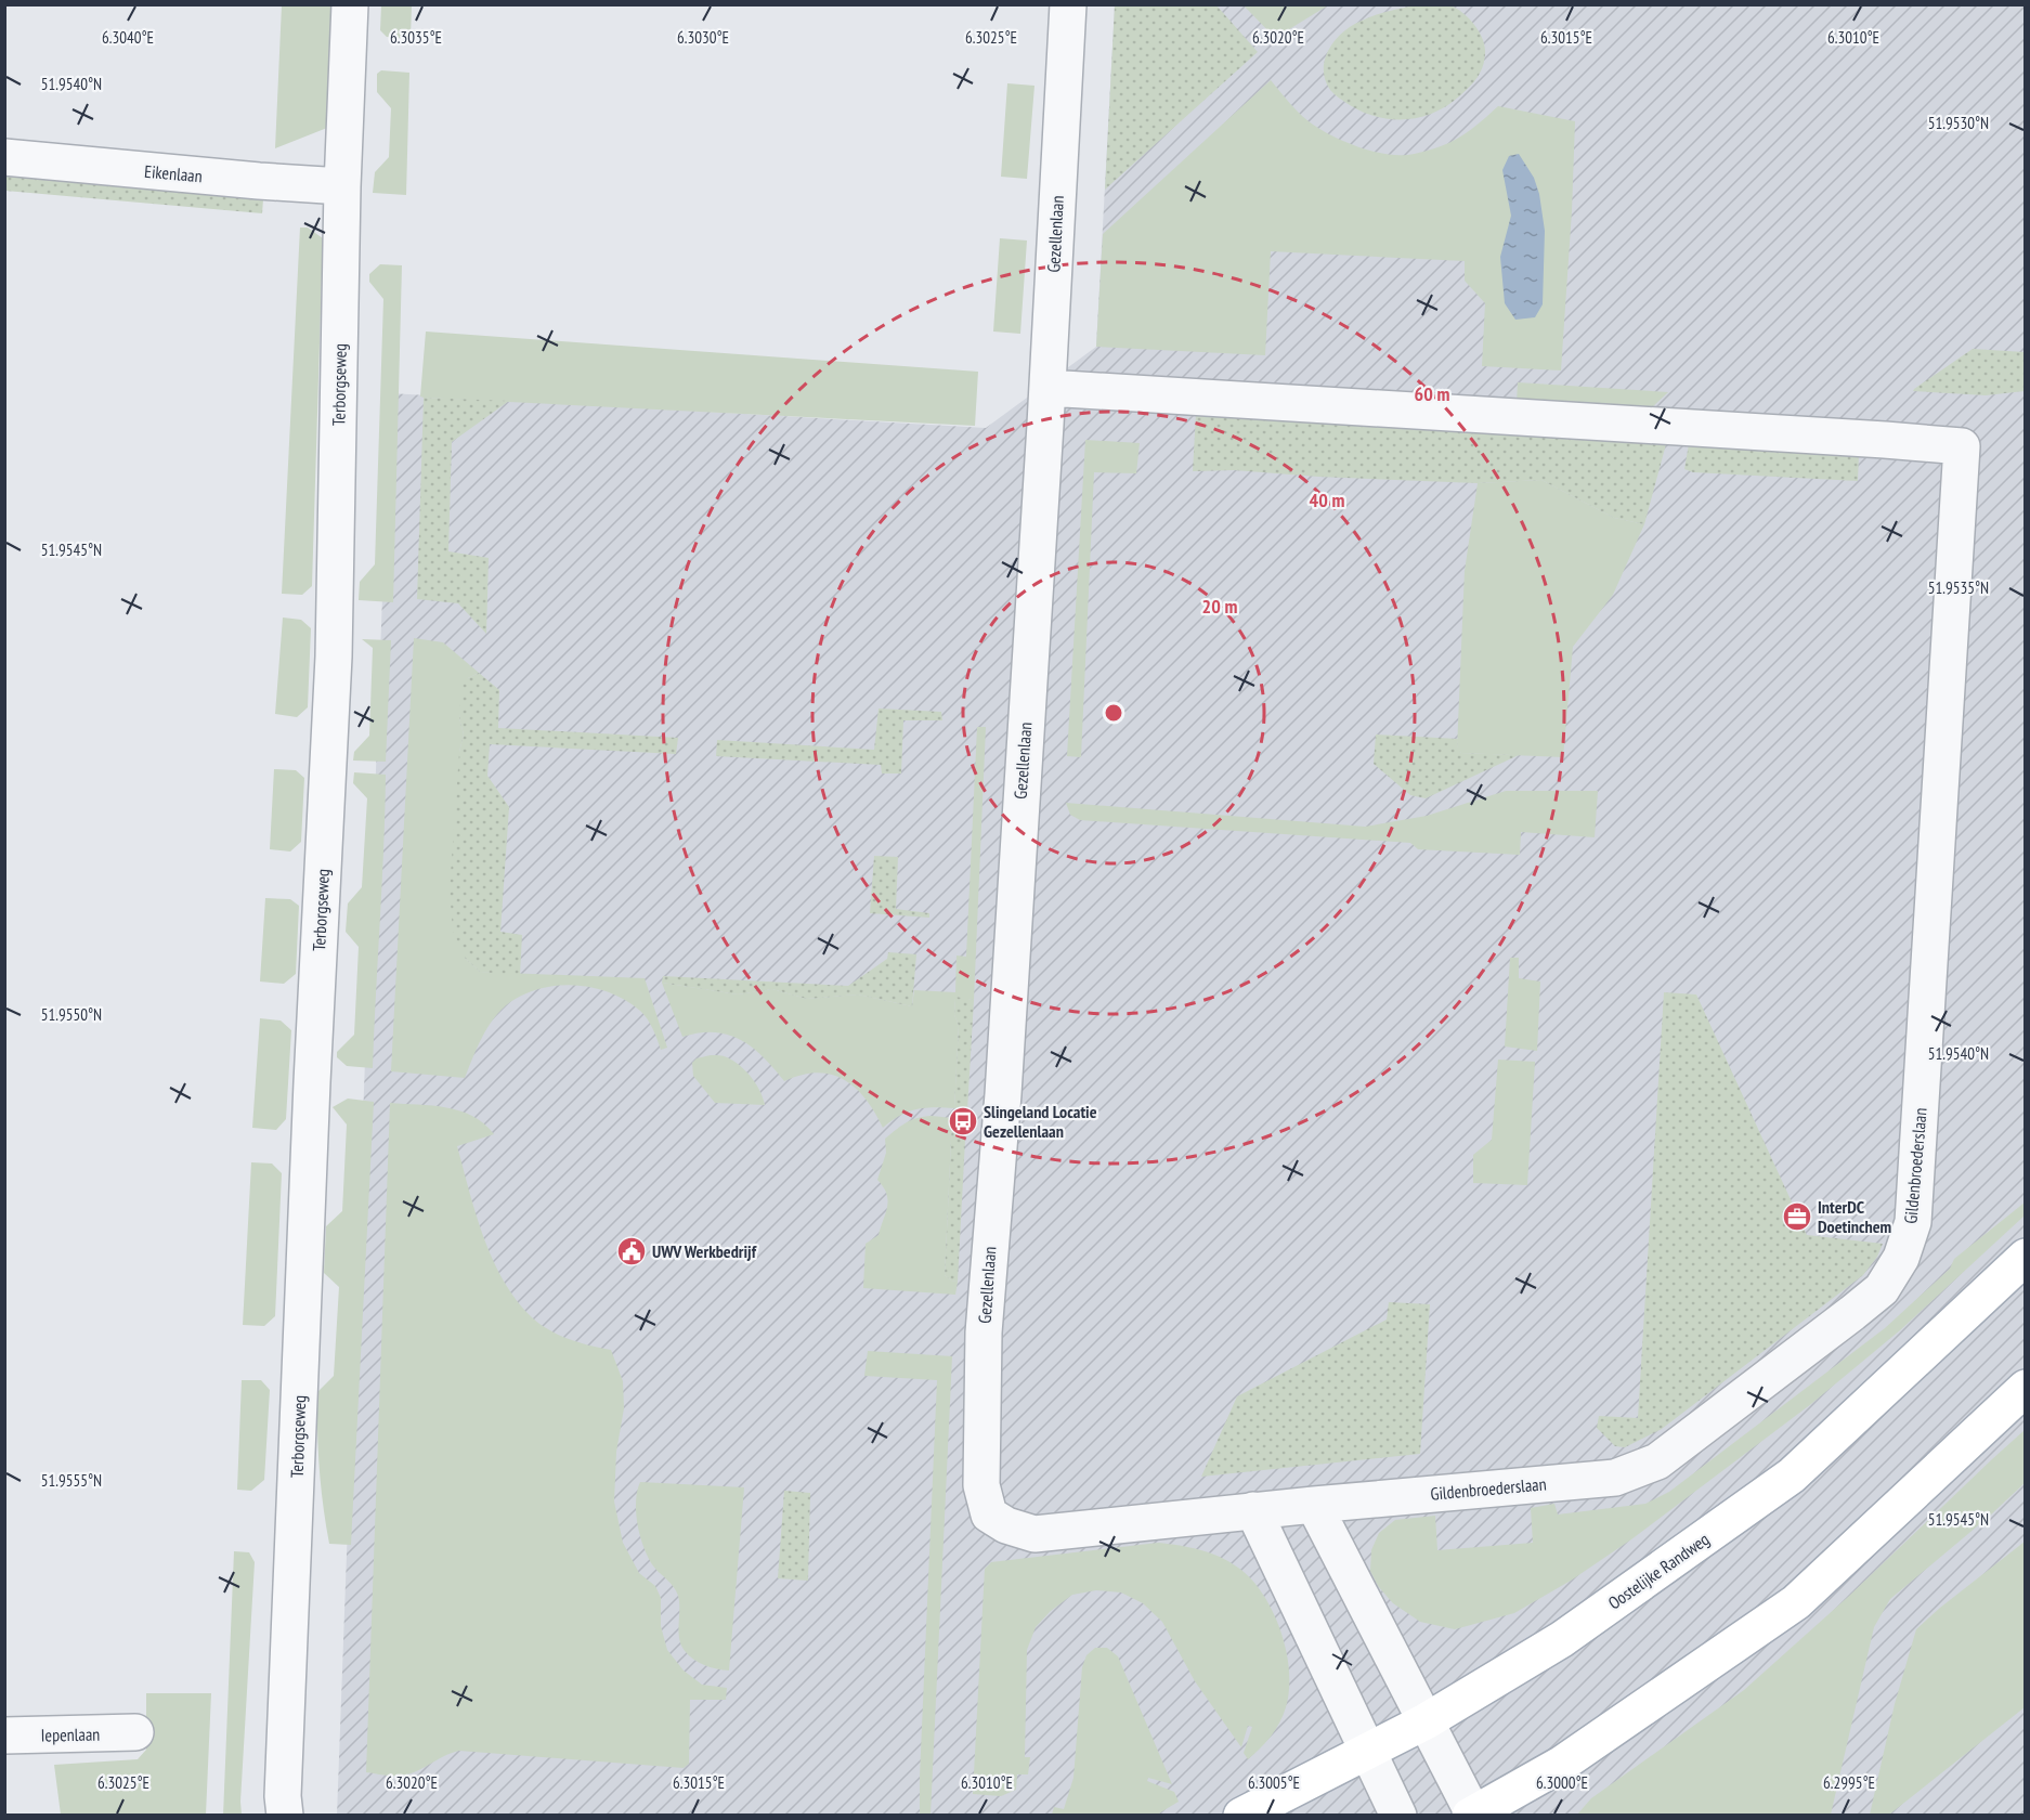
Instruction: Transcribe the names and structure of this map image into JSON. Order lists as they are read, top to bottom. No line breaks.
{"streets":{"main road":["Oostelijke Randweg"],"street":["Eikenlaan","Gezellenlaan","Terborgseweg","Gildenbroederslaan","Iepenlaan"]},"crossings":[["Eikenlaan","Terborgseweg"],["Gezellenlaan","Gildenbroederslaan"]],"places":{"bus stop":["Slingeland Locatie Gezellenlaan"],"office":["InterDC Doetinchem"],"public building":["UWV Werkbedrijf"]},"coordinates":["6.3040°E","6.3035°E","6.3030°E","6.3025°E","6.3020°E","6.3015°E","6.3010°E","51.9540°N","51.9530°N","51.9545°N","51.9535°N","51.9550°N","51.9555°N","6.3005°E","6.3000°E","6.2995°E"],"rings":["60 m","40 m","20 m"]}
